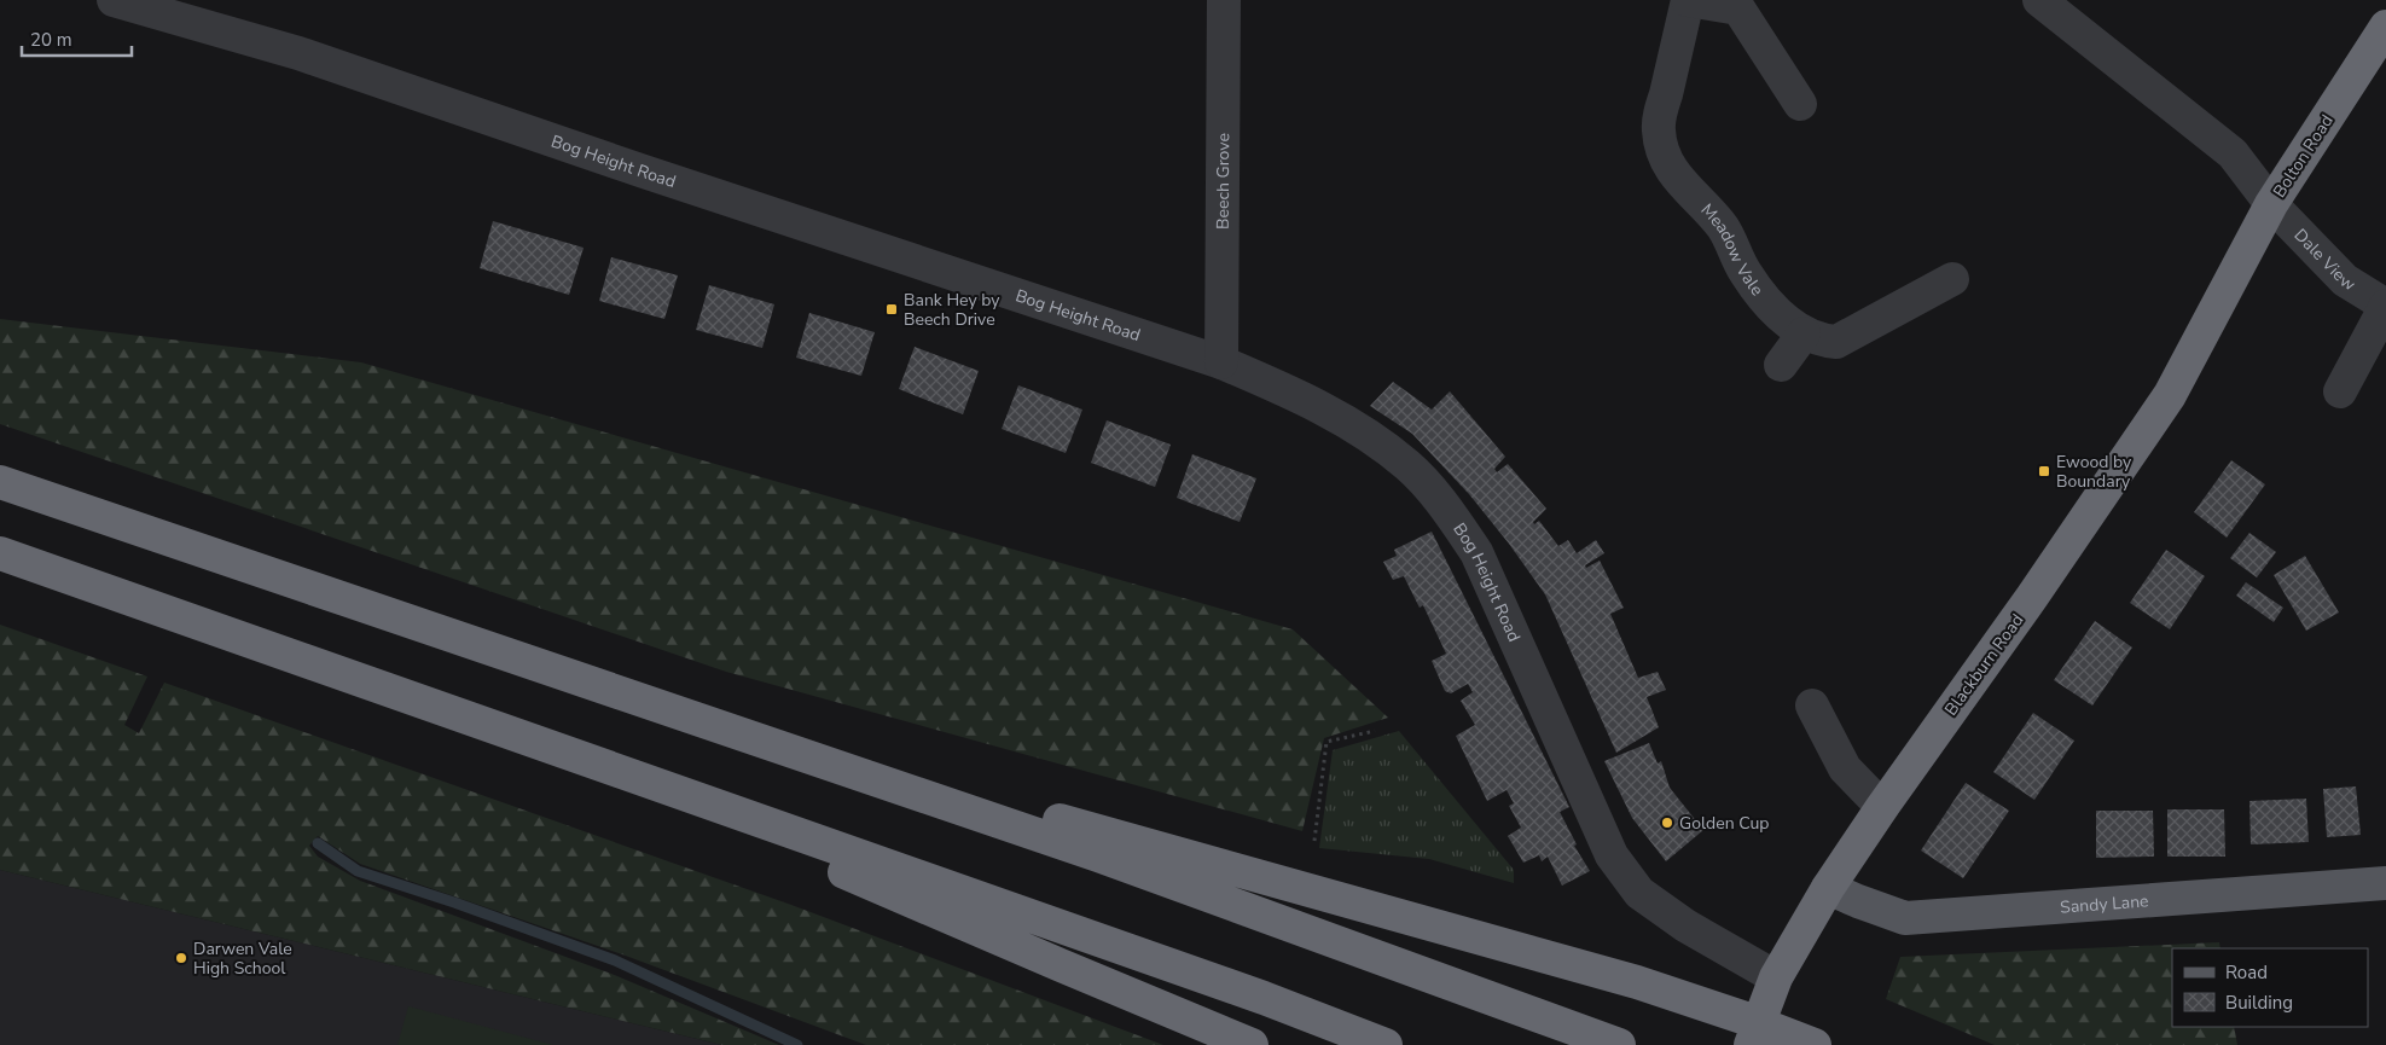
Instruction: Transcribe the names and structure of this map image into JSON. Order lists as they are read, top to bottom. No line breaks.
{"streets":{"highway":["Bolton Road","Blackburn Road"],"main road":["Sandy Lane"],"street":["Bog Height Road","Beech Grove","Meadow Vale","Dale View"]},"crossings":[["Bolton Road","Dale View"],["Bolton Road","Blackburn Road"],["Bog Height Road","Beech Grove"],["Bog Height Road","Blackburn Road"],["Blackburn Road","Sandy Lane"]],"places":{"transit":["Bank Hey by Beech Drive","Ewood by Boundary"],"other":["Golden Cup","Darwen Vale High School"]},"legend":["Road","Building"],"scale_bar":"20 m"}
